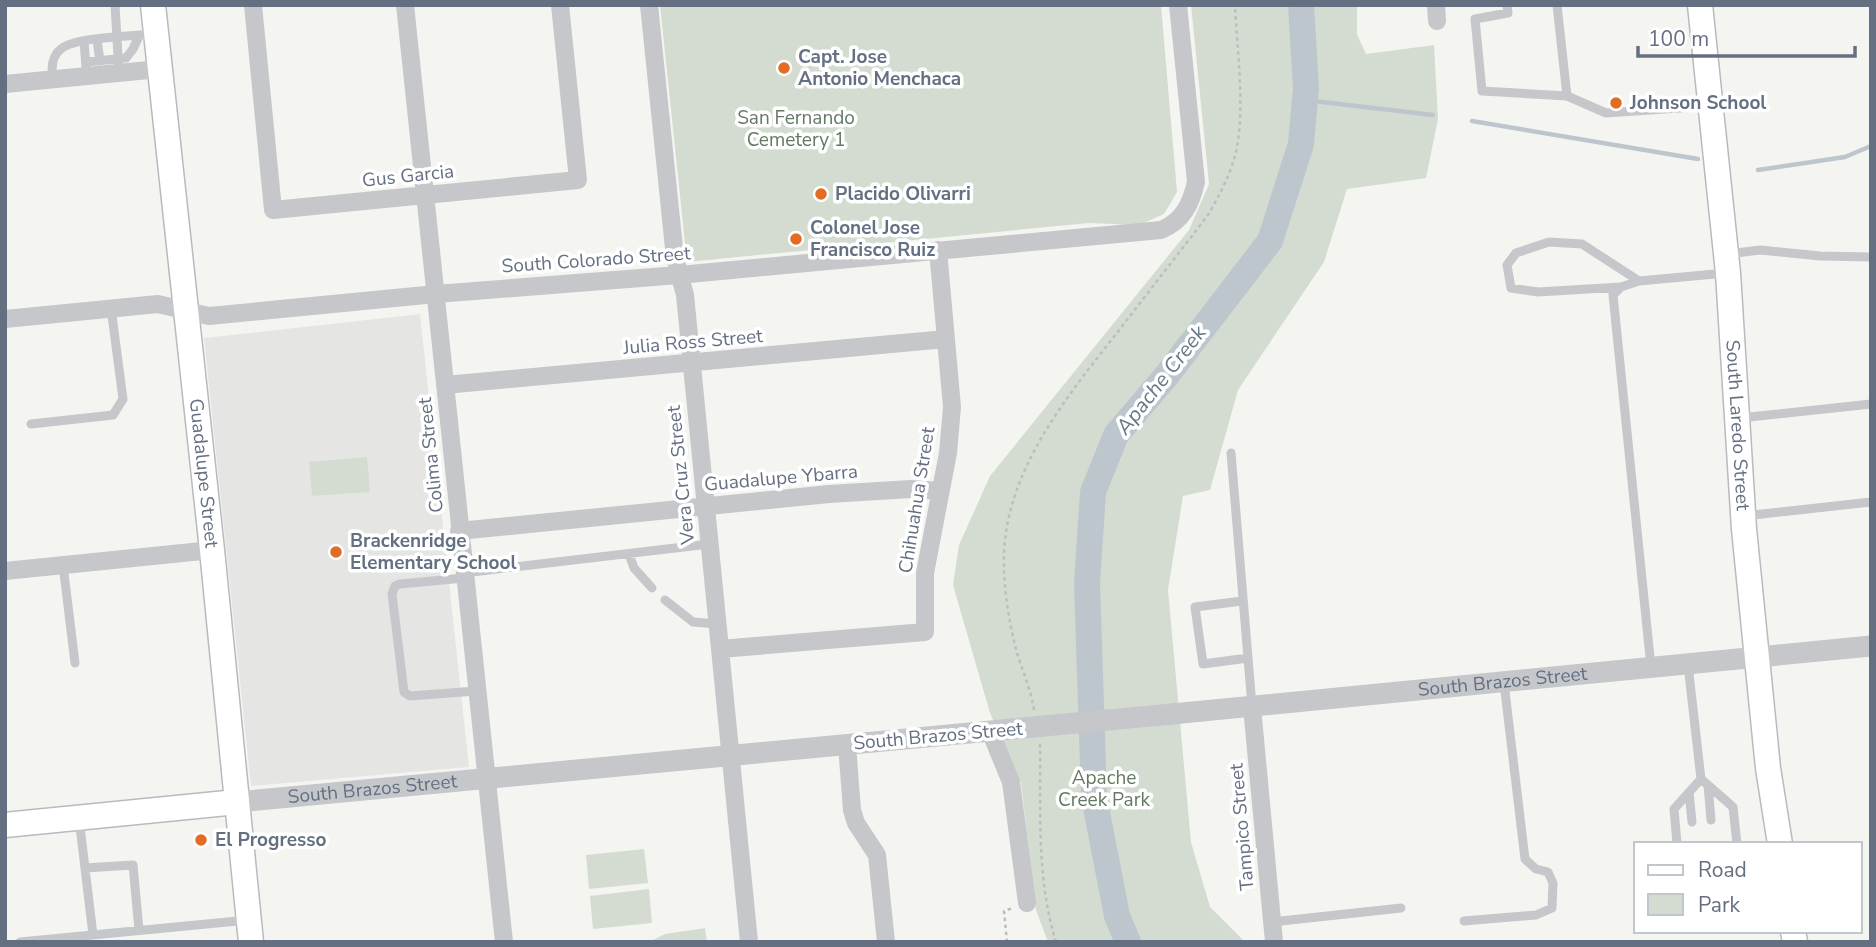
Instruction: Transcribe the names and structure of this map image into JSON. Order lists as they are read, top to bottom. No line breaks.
{"streets":{"main road":["South Laredo Street","Guadalupe Street","South Brazos Street"],"street":["Gus Garcia","South Colorado Street","Julia Ross Street","Colima Street","Vera Cruz Street","Guadalupe Ybarra","Chihuahua Street","Tampico Street"]},"crossings":[["Gus Garcia","Colima Street"],["South Colorado Street","Colima Street"],["South Colorado Street","Guadalupe Street"],["South Colorado Street","Vera Cruz Street"],["South Colorado Street","Chihuahua Street"],["Julia Ross Street","Colima Street"],["Julia Ross Street","Vera Cruz Street"],["Julia Ross Street","Chihuahua Street"],["South Laredo Street","South Brazos Street"],["Colima Street","Guadalupe Ybarra"],["Colima Street","South Brazos Street"],["Guadalupe Street","South Brazos Street"],["Vera Cruz Street","Guadalupe Ybarra"],["Vera Cruz Street","Chihuahua Street"],["Vera Cruz Street","South Brazos Street"],["Guadalupe Ybarra","Chihuahua Street"],["South Brazos Street","Tampico Street"]],"water":["Apache Creek"],"parks":["San Fernando Cemetery 1","Apache Creek Park"],"places":["Capt. Jose Antonio Menchaca","Johnson School","Placido Olivarri","Colonel Jose Francisco Ruiz","Brackenridge Elementary School","El Progresso"],"legend":["Road","Park"],"scale_bar":"100 m"}
